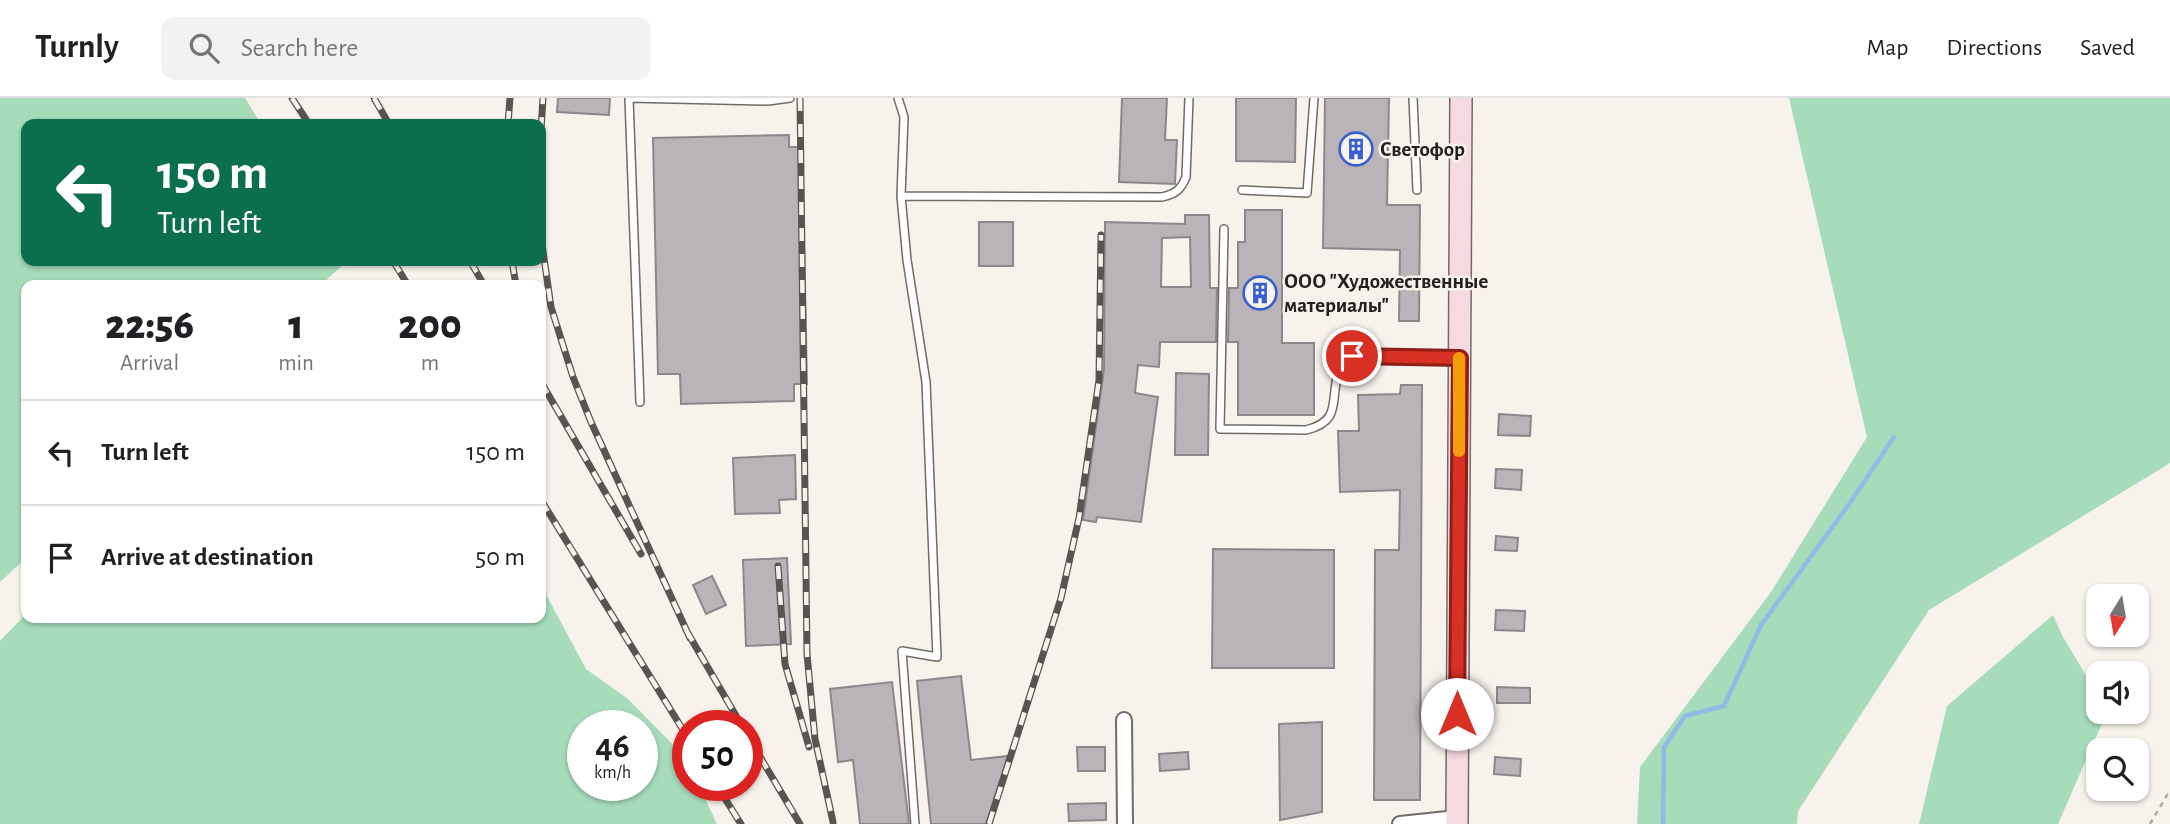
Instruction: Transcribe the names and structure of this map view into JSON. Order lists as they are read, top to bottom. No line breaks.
{"places":{"building":["Светофор","ООО \"Художественные материалы\""]},"north":"bottom","page":{"header":"Turnly","search":"Search here","nav":["Map","Directions","Saved"],"turn":["150 m","Turn left"],"eta":["22:56","Arrival","1","min","200","m"],"list":[{"name":"Turn left","value":"150 m"},{"name":"Arrive at destination","value":"50 m"}],"speed":"46 km/h","limit":"50"}}
